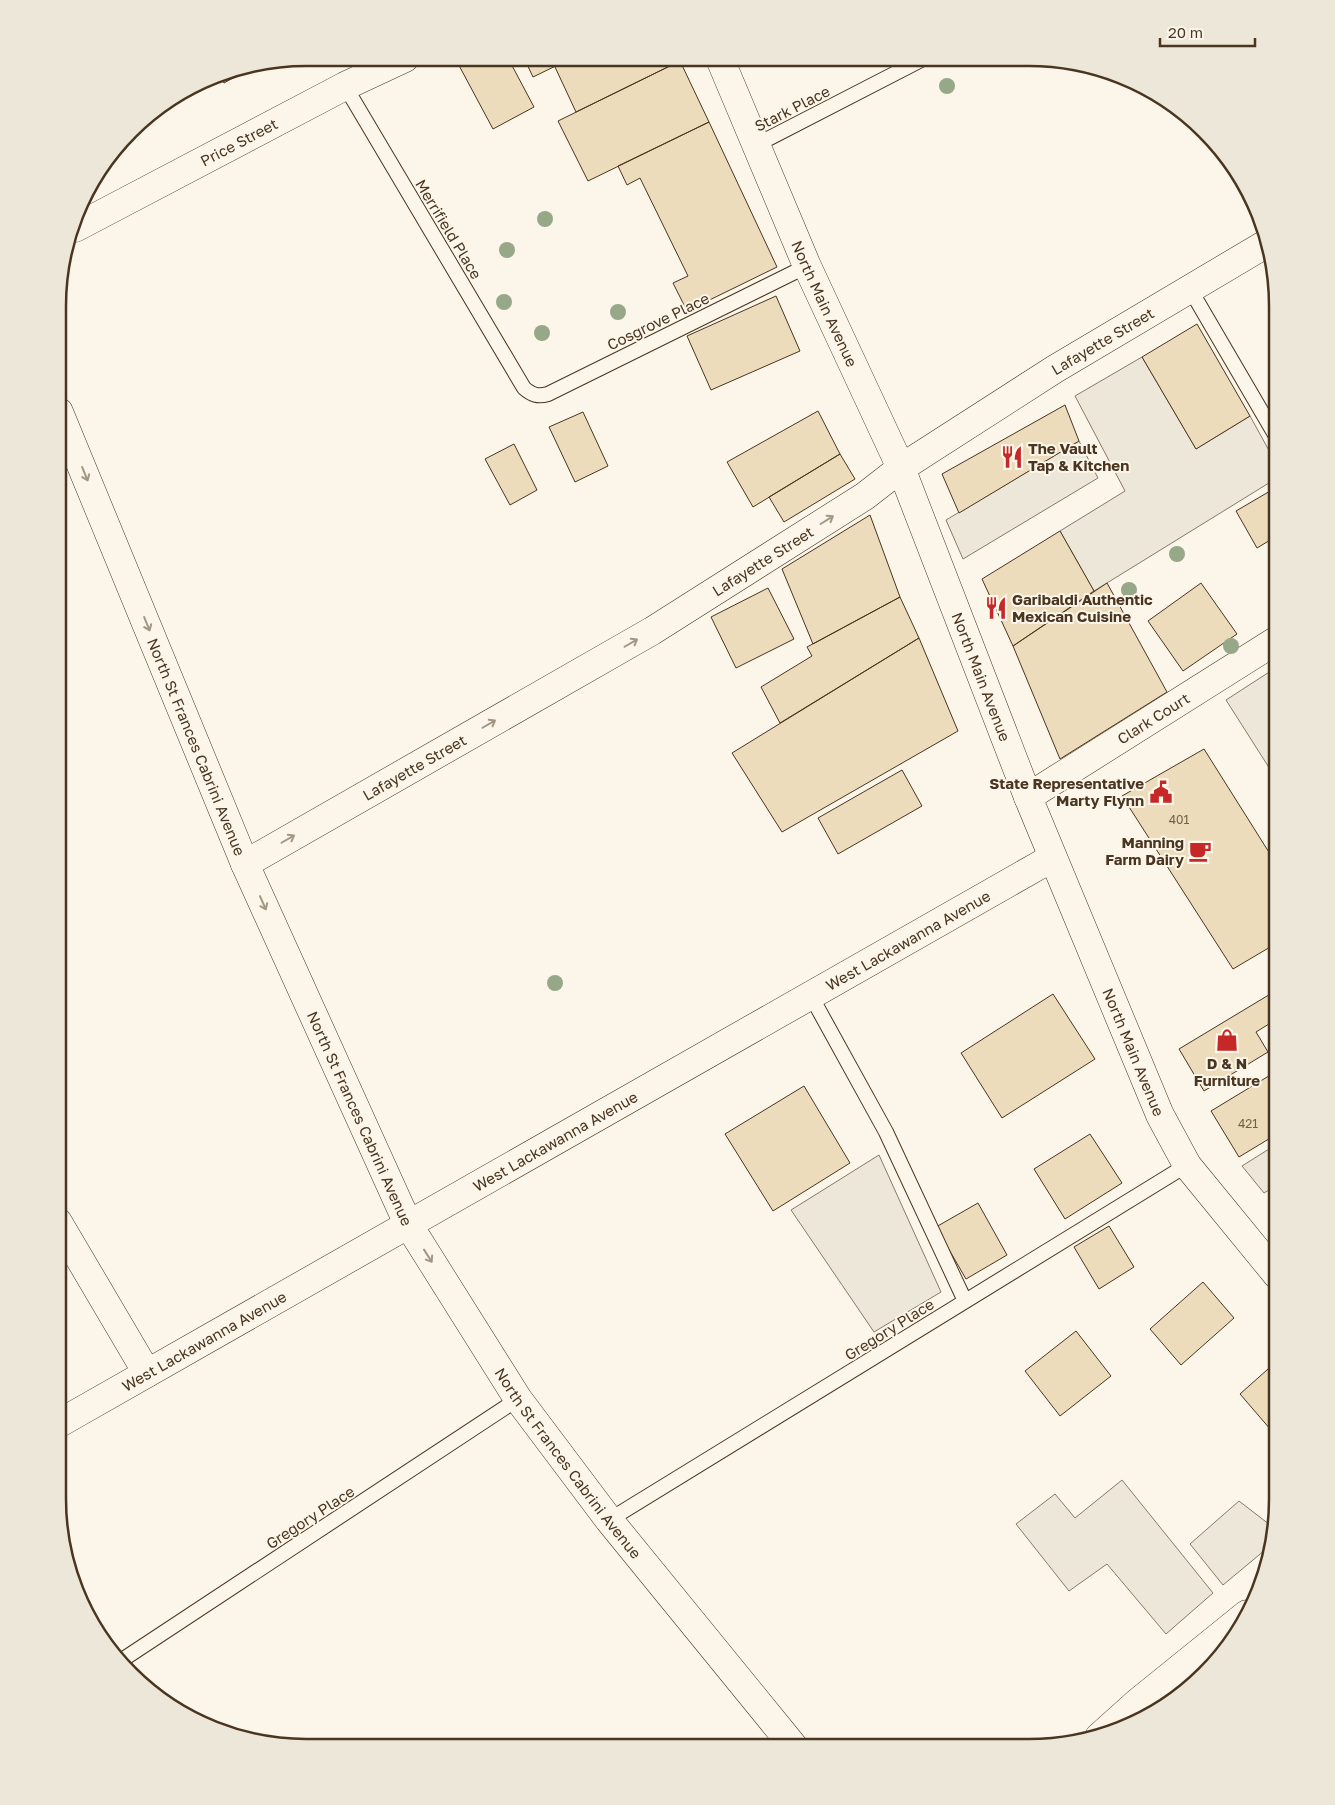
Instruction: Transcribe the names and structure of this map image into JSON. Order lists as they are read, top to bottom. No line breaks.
{"streets":{"street":["Price Street","North Main Avenue","Lafayette Street","Clark Court","North St Frances Cabrini Avenue","West Lackawanna Avenue"],"lane":["Stark Place","Merrifield Place","Cosgrove Place","Gregory Place"]},"crossings":[["Stark Place","North Main Avenue"],["Price Street","Merrifield Place"],["Merrifield Place","Cosgrove Place"],["North Main Avenue","Cosgrove Place"],["North Main Avenue","Lafayette Street"],["North Main Avenue","Clark Court"],["North Main Avenue","West Lackawanna Avenue"],["North Main Avenue","Gregory Place"],["Lafayette Street","North St Frances Cabrini Avenue"],["North St Frances Cabrini Avenue","West Lackawanna Avenue"],["North St Frances Cabrini Avenue","Gregory Place"]],"one_way":["Lafayette Street","North St Frances Cabrini Avenue"],"places":{"restaurant":["The Vault Tap & Kitchen","Garibaldi Authentic Mexican Cuisine"],"public building":["State Representative Marty Flynn"],"cafe":["Manning Farm Dairy"],"shop":["D & N Furniture"]},"house_numbers":["401","421"],"scale_bar":"20 m"}
